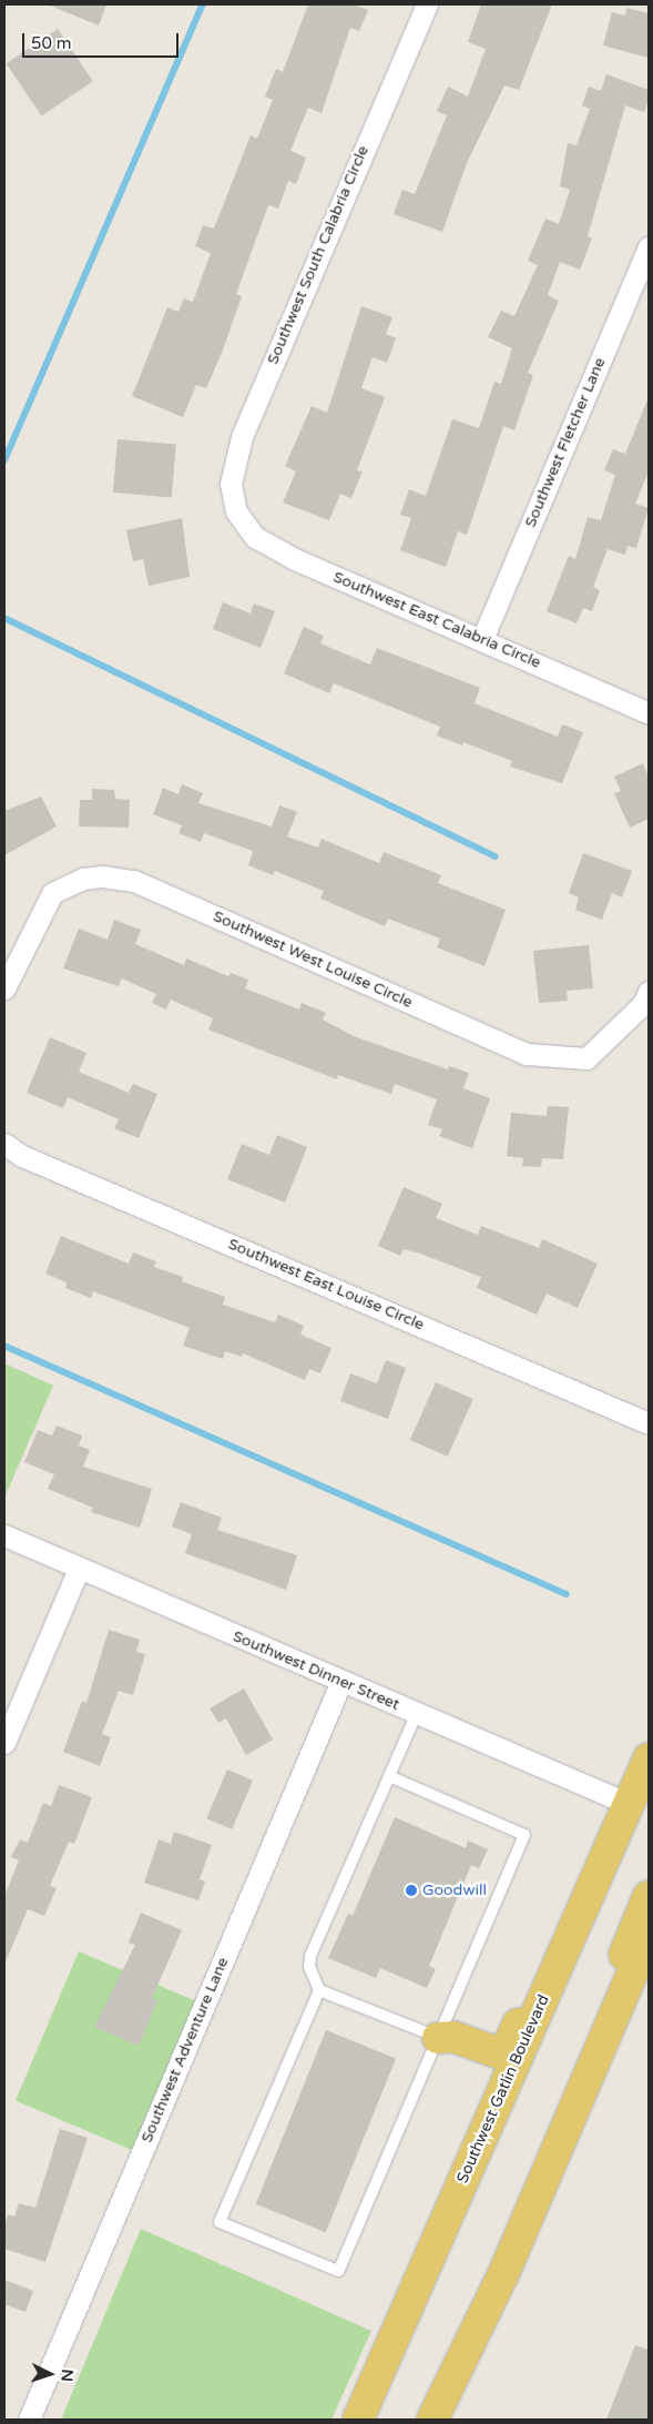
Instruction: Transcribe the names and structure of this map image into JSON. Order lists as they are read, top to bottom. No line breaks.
{"streets":{"main road":["Southwest Gatlin Boulevard"],"street":["Southwest South Calabria Circle","Southwest Fletcher Lane","Southwest East Calabria Circle","Southwest West Louise Circle","Southwest East Louise Circle","Southwest Dinner Street","Southwest Adventure Lane"]},"crossings":[["Southwest South Calabria Circle","Southwest East Calabria Circle"],["Southwest Fletcher Lane","Southwest East Calabria Circle"],["Southwest Dinner Street","Southwest Adventure Lane"],["Southwest Dinner Street","Southwest Gatlin Boulevard"]],"places":["Goodwill"],"scale_bar":"50 m","north":"right"}
